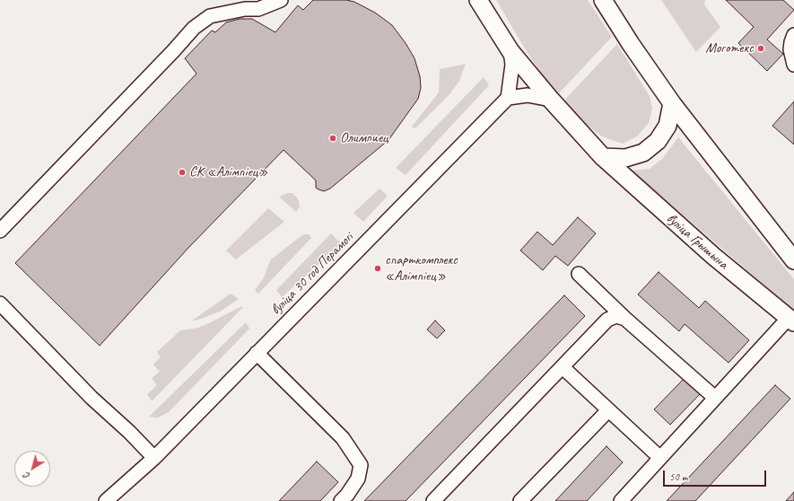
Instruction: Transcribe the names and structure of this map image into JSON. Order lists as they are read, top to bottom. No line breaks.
{"streets":{"main road":["вуліца Грышына"],"street":["вуліца 30 год Перамогі"]},"places":["Моготекс","Олимпиец","СК «Алімпіец»","спарткомплекс «Алімпіец»"],"scale_bar":"50 m","north":"bottom left"}
